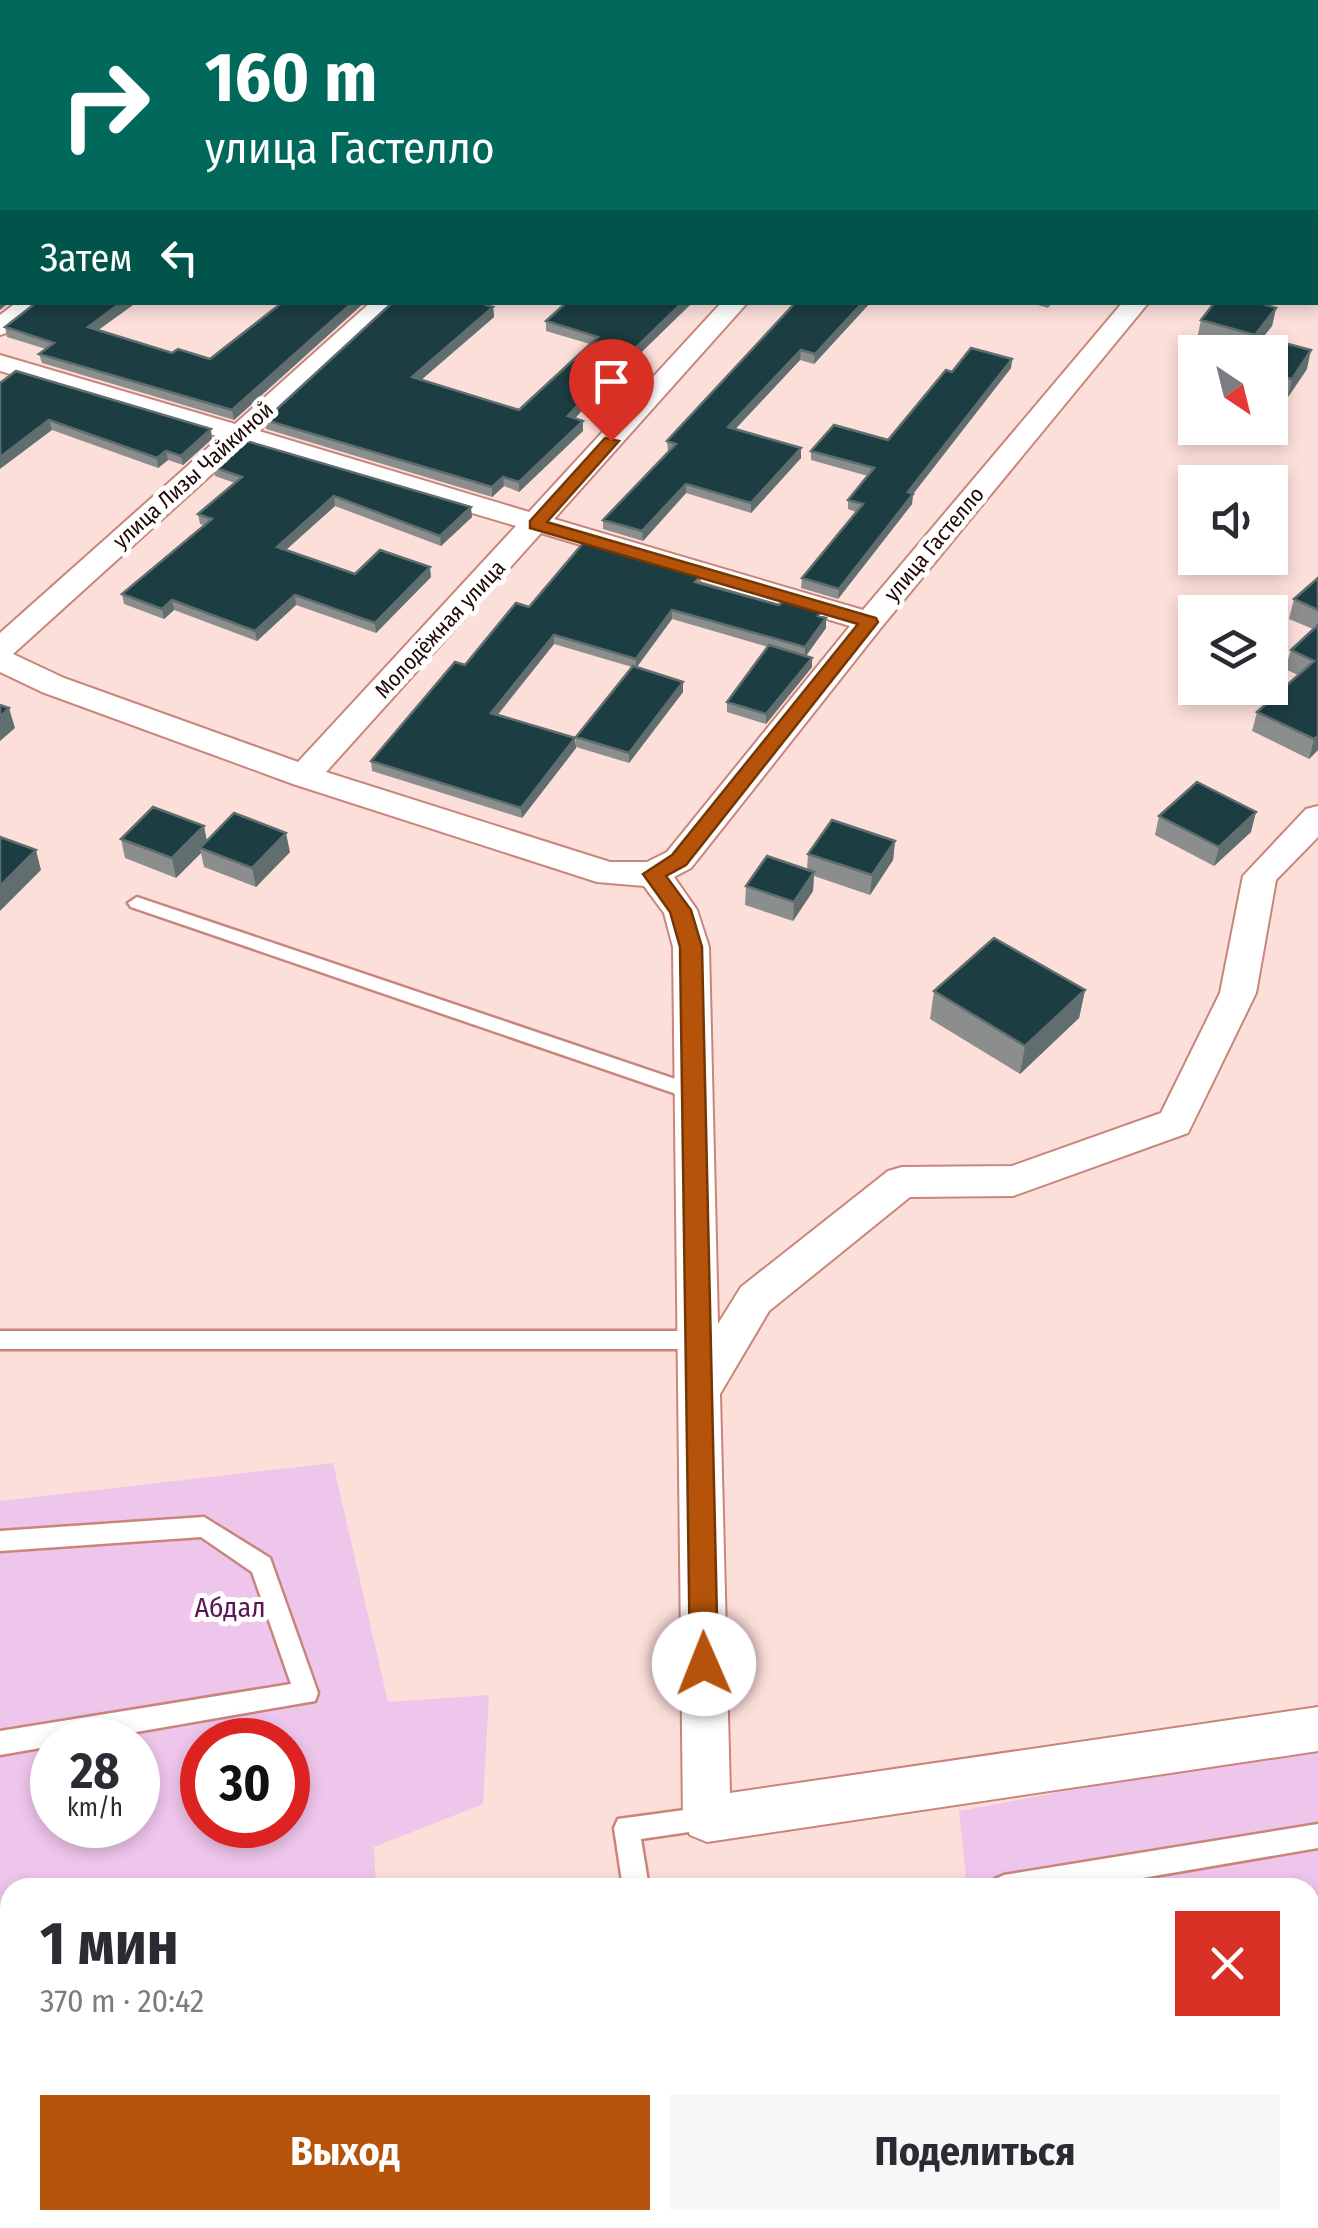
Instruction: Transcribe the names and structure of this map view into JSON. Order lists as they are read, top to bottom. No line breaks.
{"streets":{"street":["улица Лизы Чайкиной","улица Гастелло","Молодёжная улица"]},"parks":["Абдал"],"north":"bottom right","page":{"turn":["160 m","улица Гастелло"],"then":"Затем","speed":"28 km/h","limit":"30","heading":["1 мин","370 m · 20:42"],"buttons":["Выход","Поделиться"]}}
